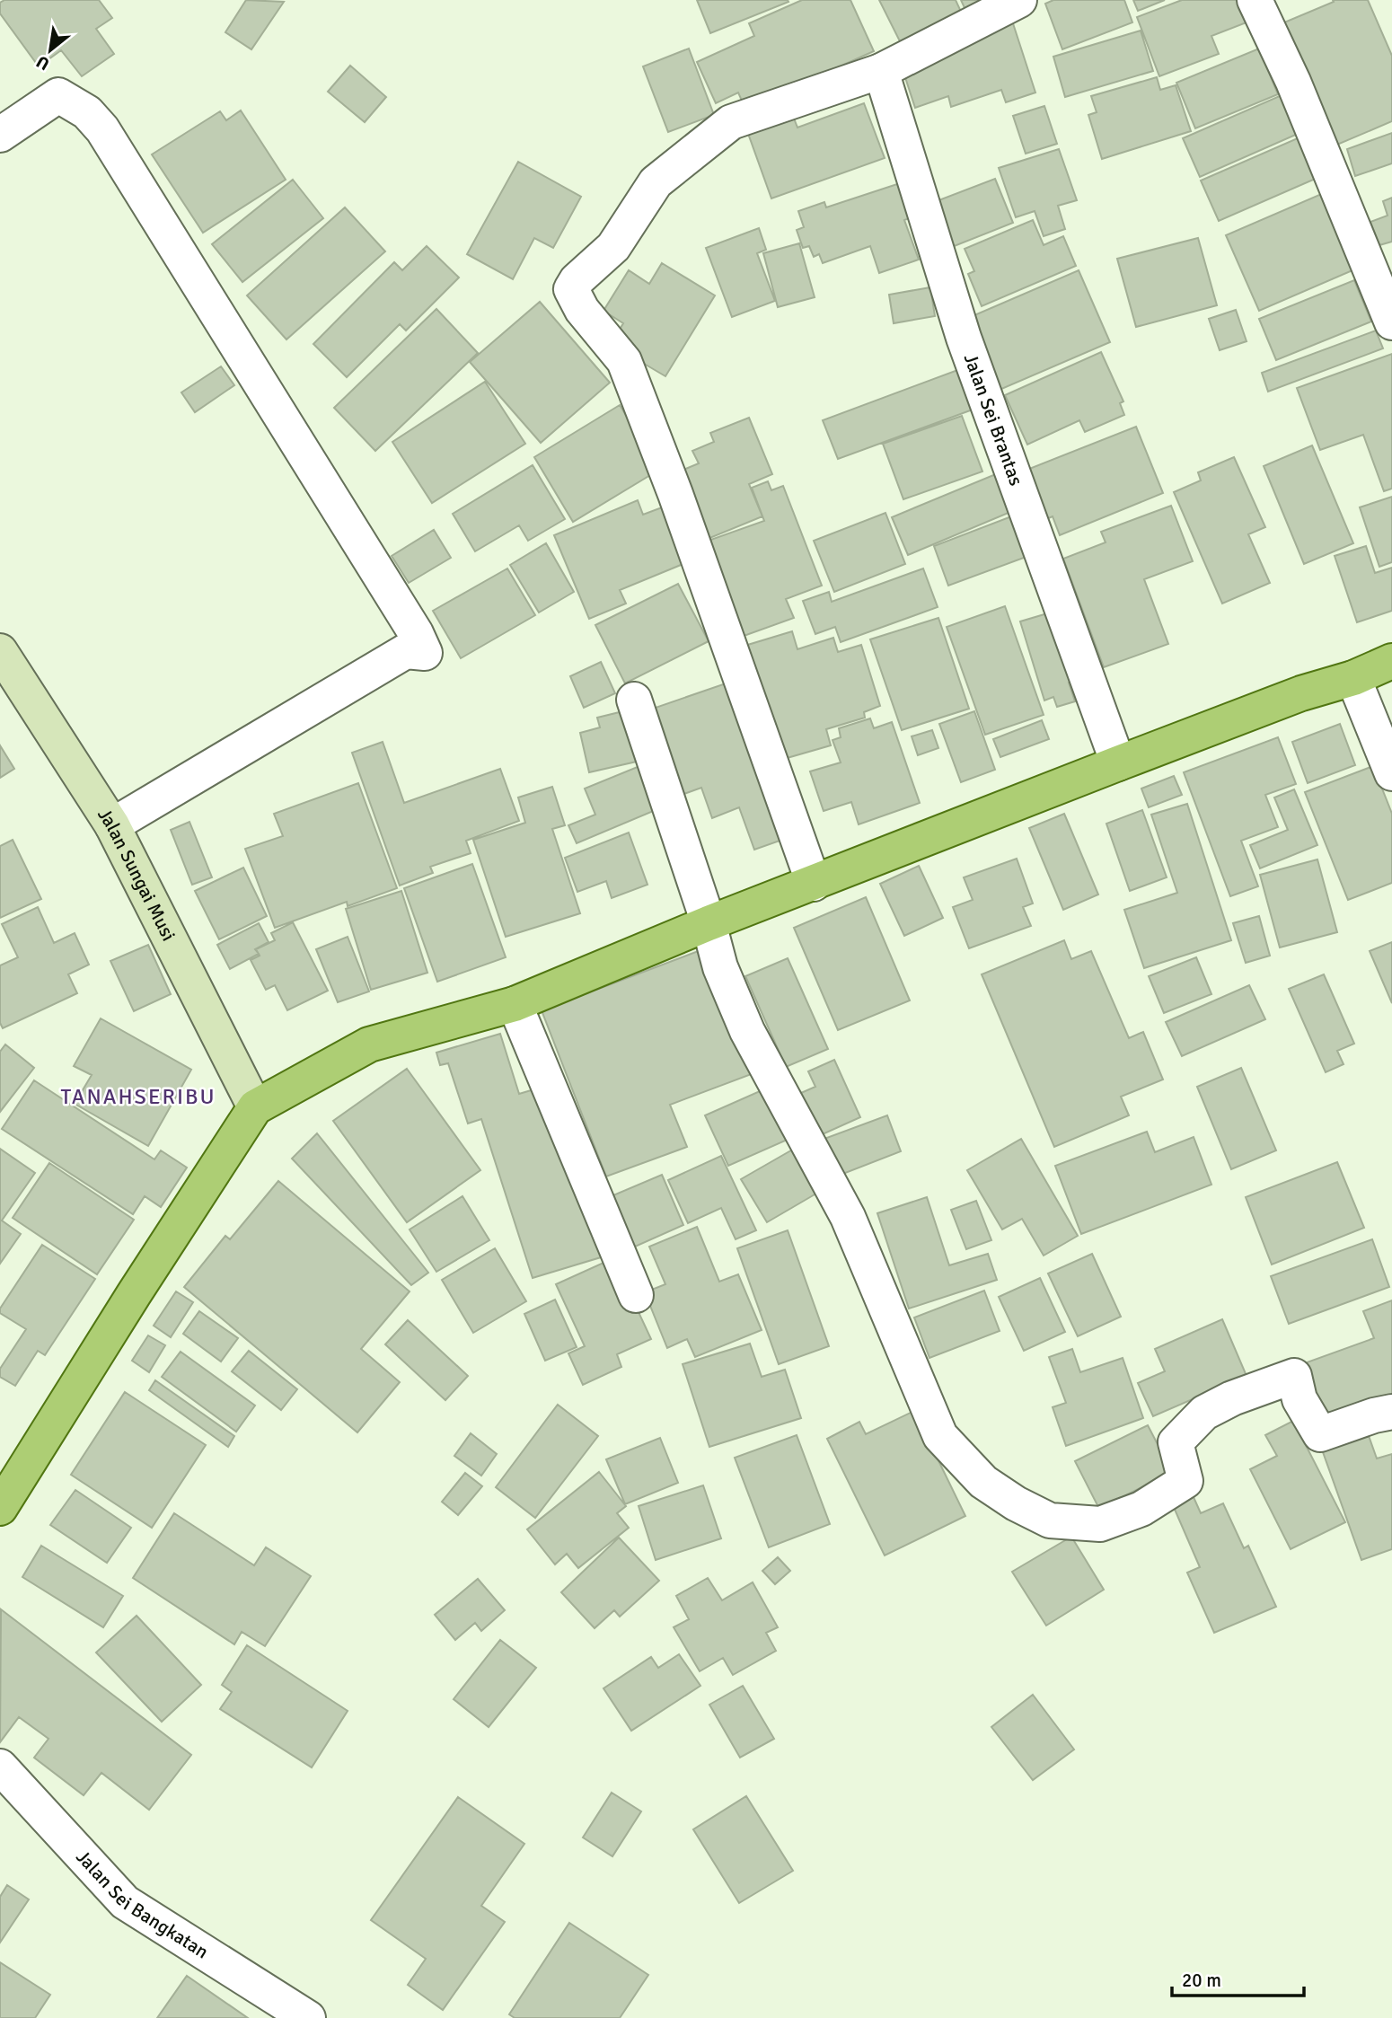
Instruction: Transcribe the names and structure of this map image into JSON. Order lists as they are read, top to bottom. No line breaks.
{"streets":{"main road":["Jalan Sungai Musi"],"street":["Jalan Sei Brantas","Jalan Sei Bangkatan"]},"districts":["TANAHSERIBU"],"scale_bar":"20 m","north":"bottom left"}
